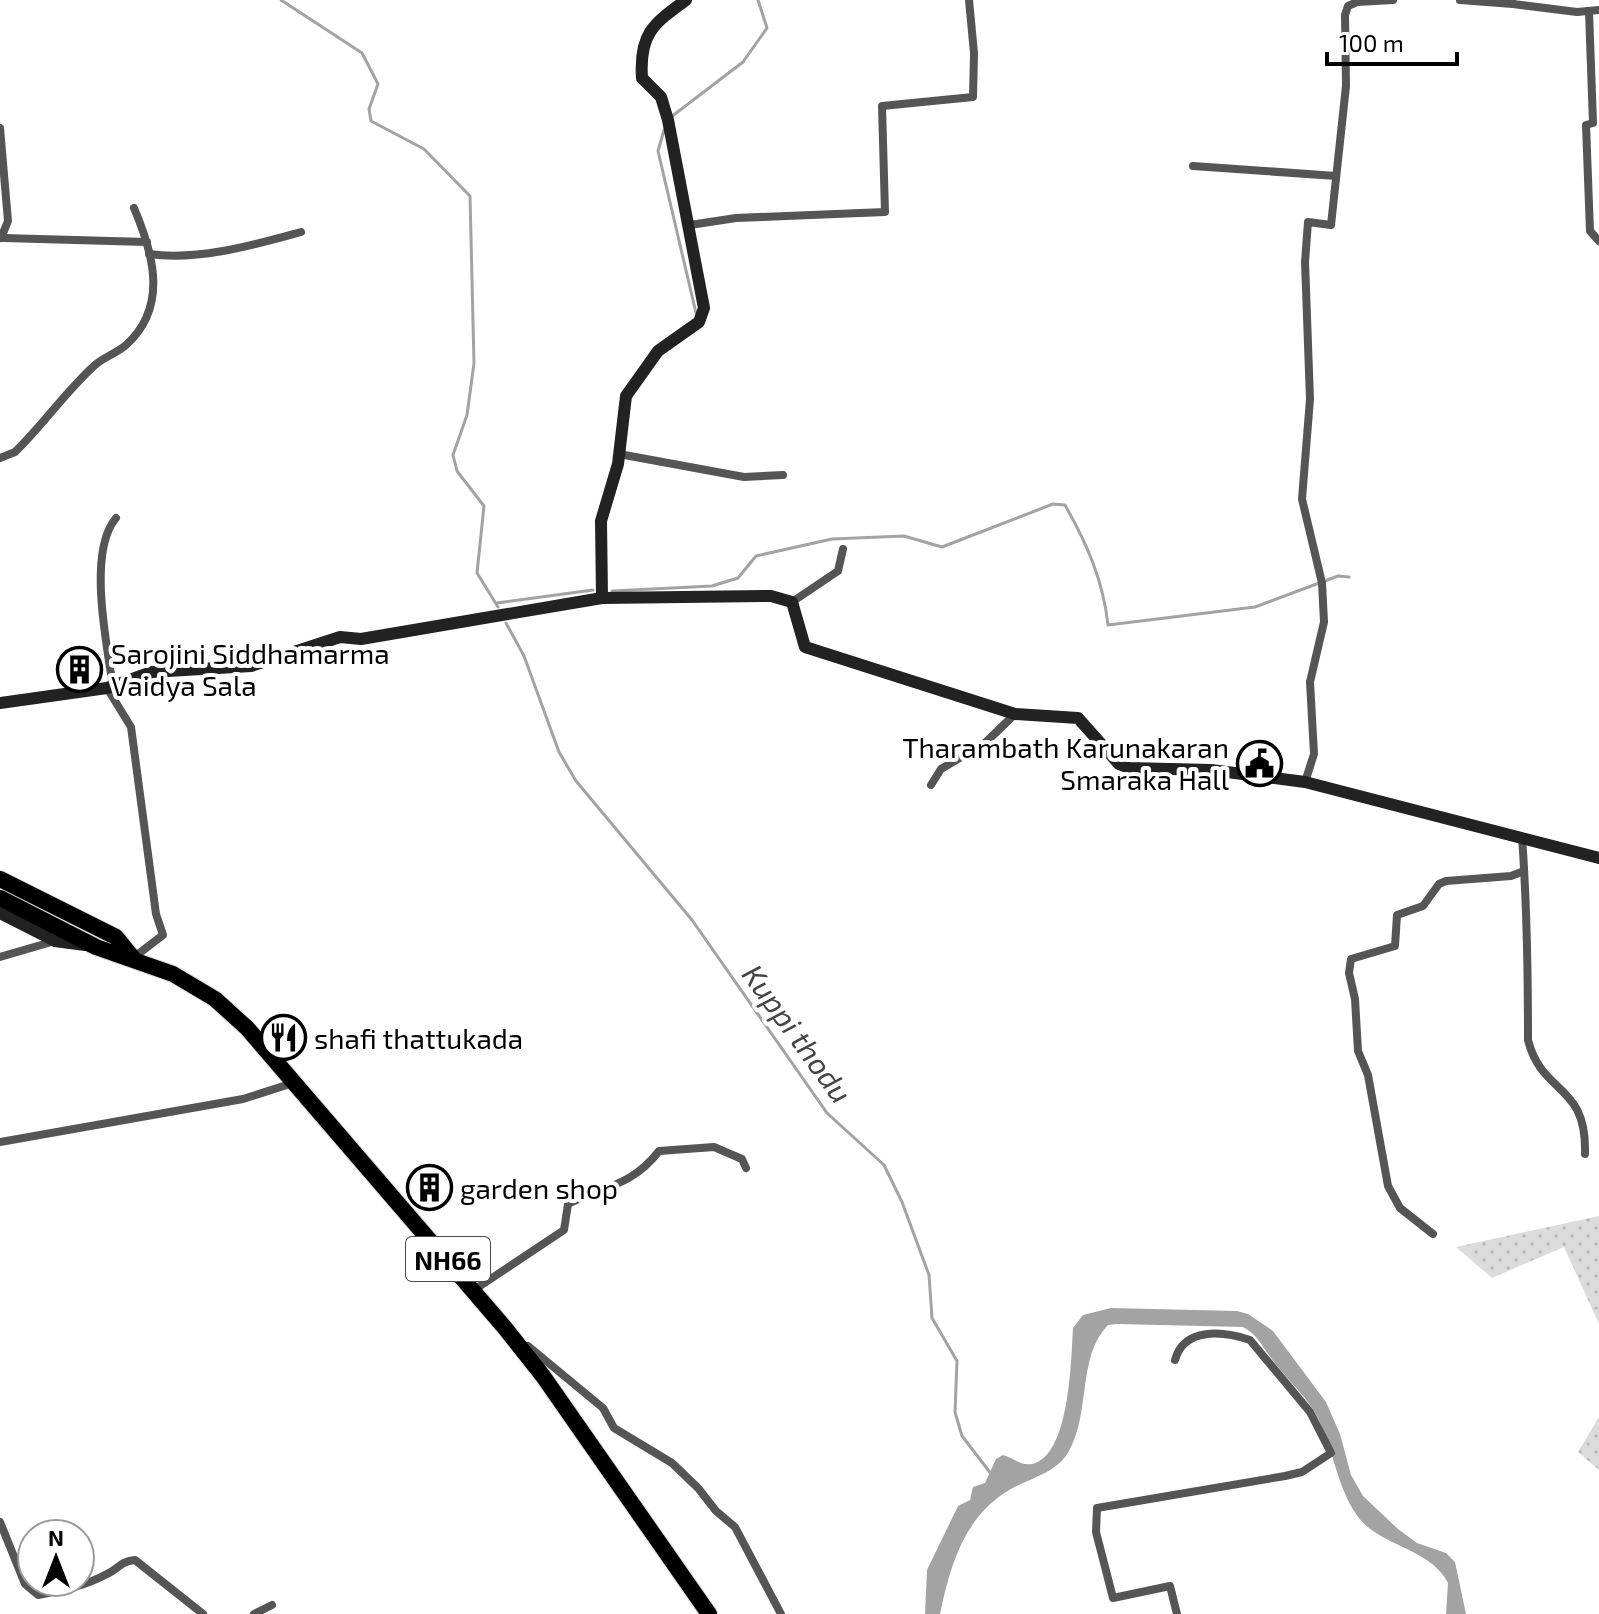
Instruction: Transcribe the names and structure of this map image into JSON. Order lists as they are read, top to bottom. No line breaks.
{"streets":{"highway":["NH66"]},"water":["Kuppi thodu"],"places":{"building":["Sarojini Siddhamarma Vaidya Sala","garden shop"],"public building":["Tharambath Karunakaran Smaraka Hall"],"restaurant":["shafi thattukada"]},"scale_bar":"100 m","north":"top"}
